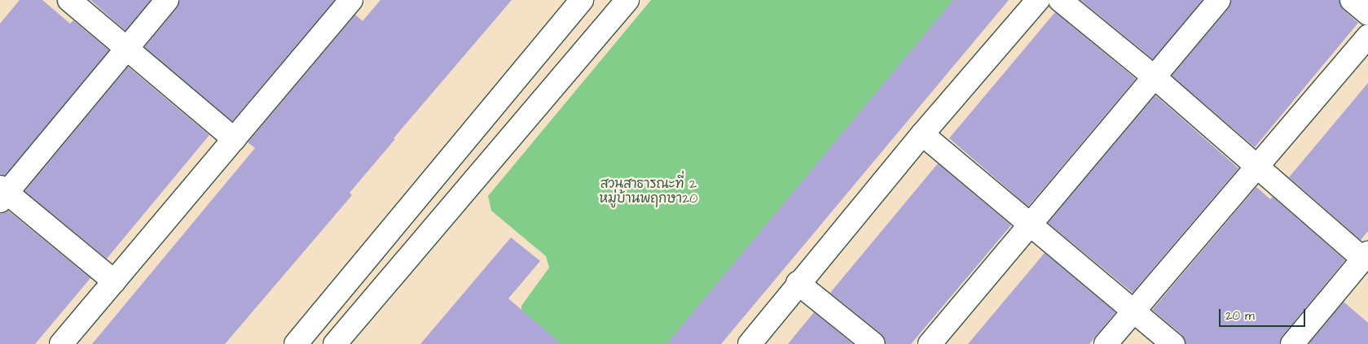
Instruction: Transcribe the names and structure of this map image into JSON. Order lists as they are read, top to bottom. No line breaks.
{"parks":["สวนสาธารณะที่ 2 หมู่บ้านพฤกษา20"],"scale_bar":"20 m"}
